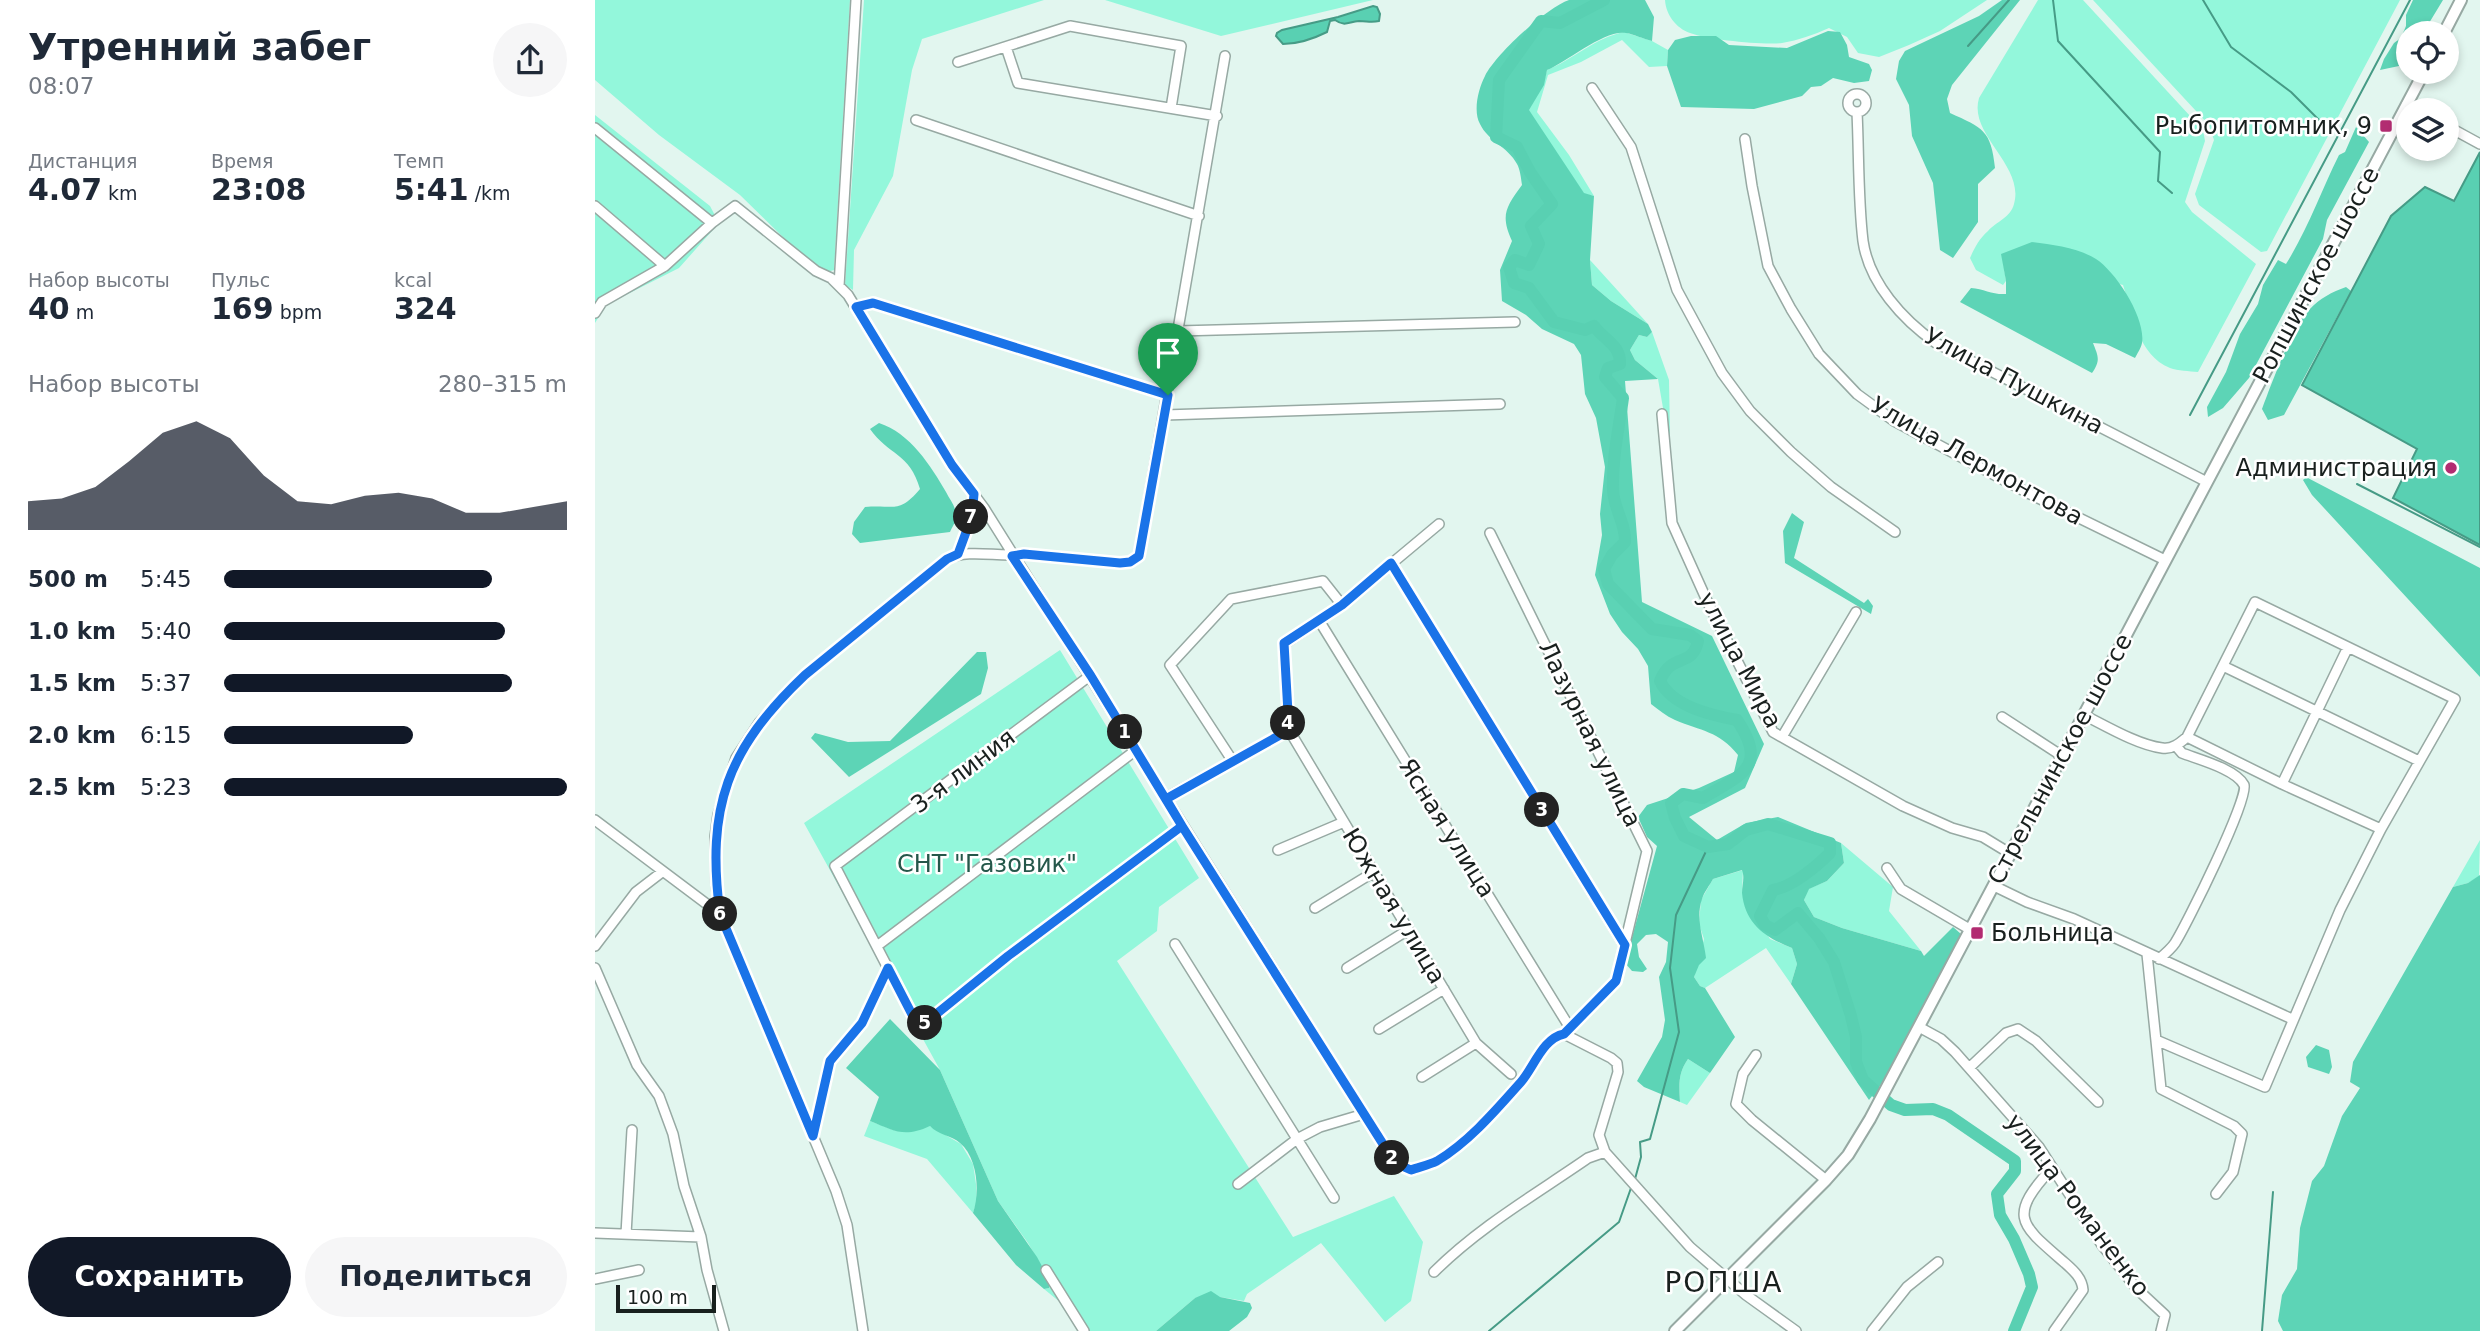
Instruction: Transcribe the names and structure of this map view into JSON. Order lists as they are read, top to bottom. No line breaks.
{"streets":{"main road":["Ропшинское шоссе","Стрельнинское шоссе"],"street":["Улица Пушкина","Улица Лермонтова","улица Мира","Лазурная улица","3-я линия","Ясная улица","Южная улица","улица Романенко"]},"crossings":[["Ропшинское шоссе","Стрельнинское шоссе"],["Улица Пушкина","Стрельнинское шоссе"],["Улица Лермонтова","Стрельнинское шоссе"],["улица Мира","Стрельнинское шоссе"],["Лазурная улица","3-я линия"],["Лазурная улица","Ясная улица"],["Стрельнинское шоссе","улица Романенко"]],"districts":["РОПША"],"parks":["СНТ \"Газовик\""],"places":{"transit":["Рыбопитомник, 9","Больница"],"other":["Администрация"]},"scale_bar":"100 m","page":{"heading":["Утренний забег","08:07"],"stats":[["Дистанция","4.07 km"],["Время","23:08"],["Темп","5:41 /km"],["Набор высоты","40 m"],["Пульс","169 bpm"],["kcal","324"]],"chart":["Набор высоты","280–315 m"],"pins":["7","4","1","3","6","5","2"],"list":[{"name":"500 m","note":"5:45"},{"name":"1.0 km","note":"5:40"},{"name":"1.5 km","note":"5:37"},{"name":"2.0 km","note":"6:15"},{"name":"2.5 km","note":"5:23"}],"buttons":["Сохранить","Поделиться"],"scale":"100 m"}}
